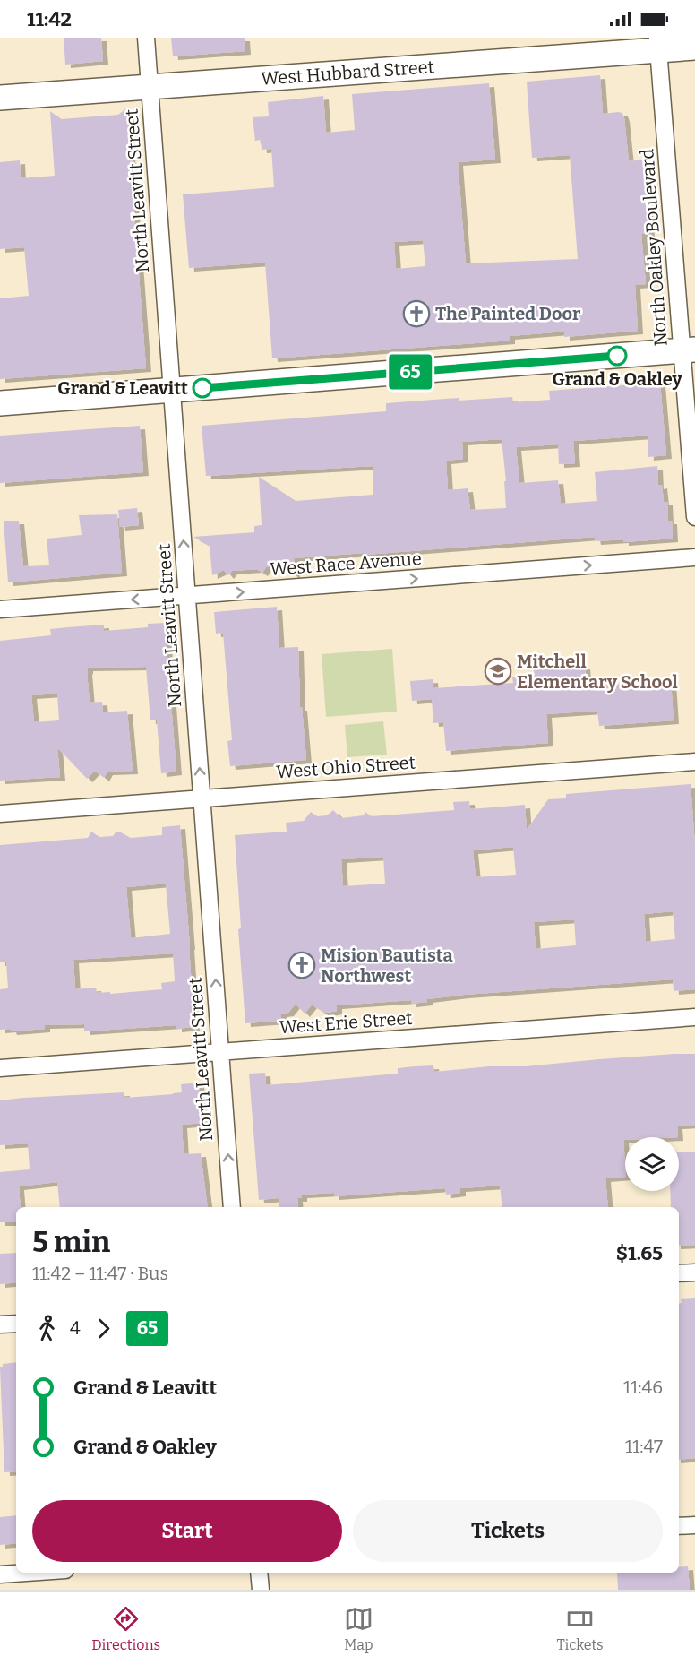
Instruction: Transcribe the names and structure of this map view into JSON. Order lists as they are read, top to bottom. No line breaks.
{"streets":{"street":["West Hubbard Street","North Leavitt Street","North Oakley Boulevard","West Race Avenue","West Ohio Street","West Erie Street"]},"crossings":[["West Hubbard Street","North Leavitt Street"],["West Hubbard Street","North Oakley Boulevard"],["North Leavitt Street","West Race Avenue"],["North Leavitt Street","West Ohio Street"],["North Leavitt Street","West Erie Street"]],"one_way":["North Leavitt Street"],"places":{"church":["The Painted Door","Mision Bautista Northwest"],"other":["Grand & Oakley","Grand & Leavitt"],"school or university":["Mitchell Elementary School"]},"lines":["bus line 65"],"page":{"status":"11:42","on_map":"65","heading":["5 min","11:42 – 11:47 · Bus","$1.65"],"legs":["4","65"],"list":[{"name":"Grand & Leavitt","value":"11:46"},{"name":"Grand & Oakley","value":"11:47"}],"buttons":["Start","Tickets"],"tabs":["Directions","Map","Tickets"]}}
